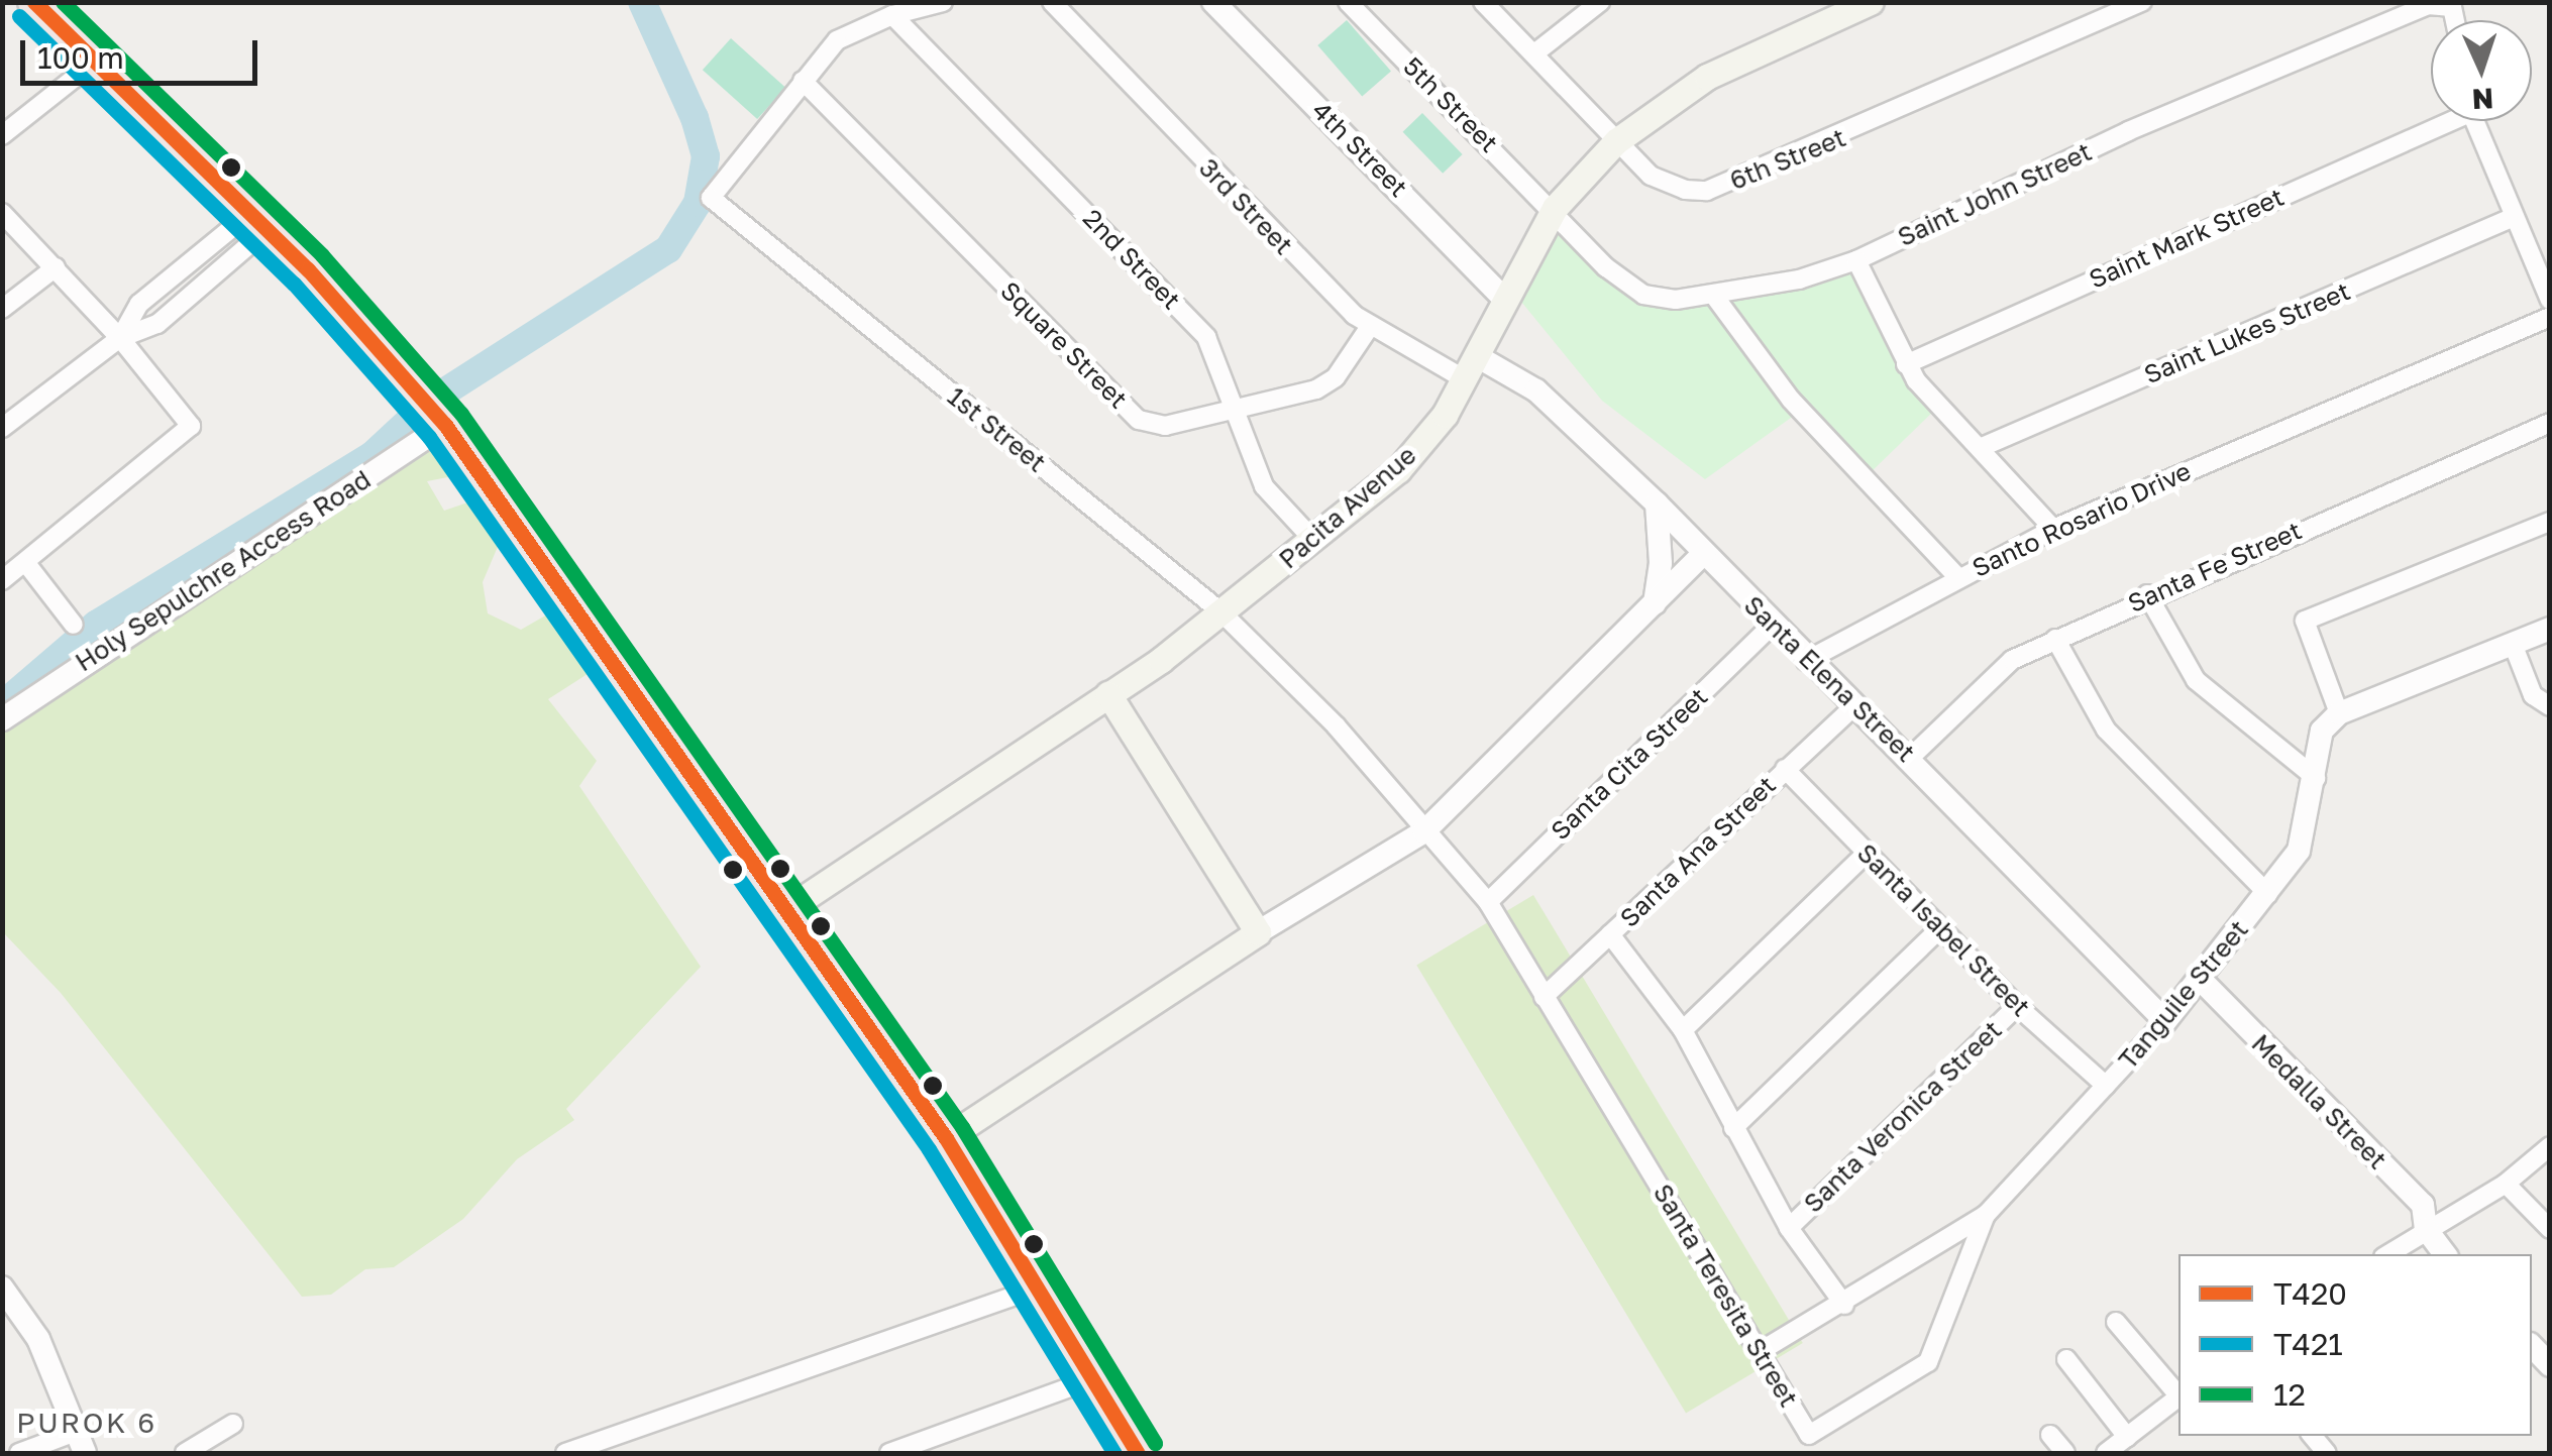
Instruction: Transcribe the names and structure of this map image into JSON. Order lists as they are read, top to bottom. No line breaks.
{"streets":{"main road":["Pacita Avenue"],"street":["5th Street","4th Street","6th Street","Saint John Street","3rd Street","Saint Mark Street","2nd Street","Saint Lukes Street","Square Street","1st Street","Santo Rosario Drive","Santa Fe Street","Holy Sepulchre Access Road","Santa Elena Street","Santa Cita Street","Santa Ana Street","Santa Isabel Street","Tanguile Street","Medalla Street","Santa Veronica Street","Santa Teresita Street"]},"crossings":[["5th Street","Saint John Street"],["5th Street","Pacita Avenue"],["4th Street","Pacita Avenue"],["6th Street","Pacita Avenue"],["Saint John Street","Pacita Avenue"],["Saint John Street","Santo Rosario Drive"],["3rd Street","Square Street"],["3rd Street","Pacita Avenue"],["3rd Street","Santa Elena Street"],["2nd Street","Square Street"],["2nd Street","1st Street"],["2nd Street","Pacita Avenue"],["Square Street","1st Street"],["1st Street","Pacita Avenue"],["1st Street","Santa Cita Street"],["1st Street","Santa Teresita Street"],["Pacita Avenue","Santa Elena Street"],["Santa Fe Street","Santa Elena Street"],["Santa Elena Street","Santa Cita Street"],["Santa Elena Street","Santa Ana Street"],["Santa Elena Street","Tanguile Street"],["Santa Cita Street","Santa Teresita Street"],["Santa Ana Street","Santa Isabel Street"],["Santa Ana Street","Santa Teresita Street"],["Santa Isabel Street","Tanguile Street"],["Santa Isabel Street","Santa Veronica Street"],["Tanguile Street","Medalla Street"],["Tanguile Street","Santa Teresita Street"]],"districts":["PUROK 6"],"lines":["transit line T420","transit line 12","transit line T421"],"legend":["T420","T421","12"],"scale_bar":"100 m","north":"bottom"}
